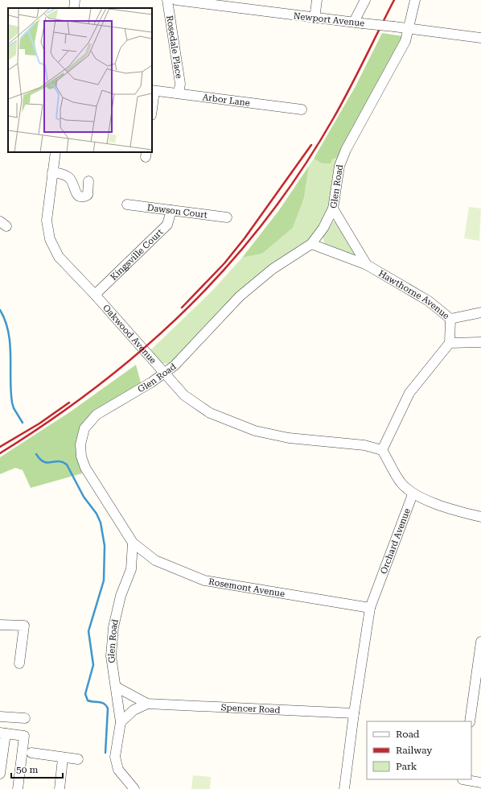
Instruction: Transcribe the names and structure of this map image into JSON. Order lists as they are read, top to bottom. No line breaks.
{"streets":{"street":["Newport Avenue","Rosedale Place","Arbor Lane","Glen Road","Dawson Court","Kingsville Court","Hawthorne Avenue","Oakwood Avenue","Orchard Avenue","Rosemont Avenue","Spencer Road"]},"crossings":[["Newport Avenue","Glen Road"],["Rosedale Place","Arbor Lane"],["Glen Road","Hawthorne Avenue"],["Glen Road","Oakwood Avenue"],["Glen Road","Rosemont Avenue"],["Glen Road","Spencer Road"],["Dawson Court","Kingsville Court"],["Kingsville Court","Oakwood Avenue"],["Orchard Avenue","Rosemont Avenue"],["Orchard Avenue","Spencer Road"]],"legend":["Road","Railway","Park"],"scale_bar":"50 m"}
